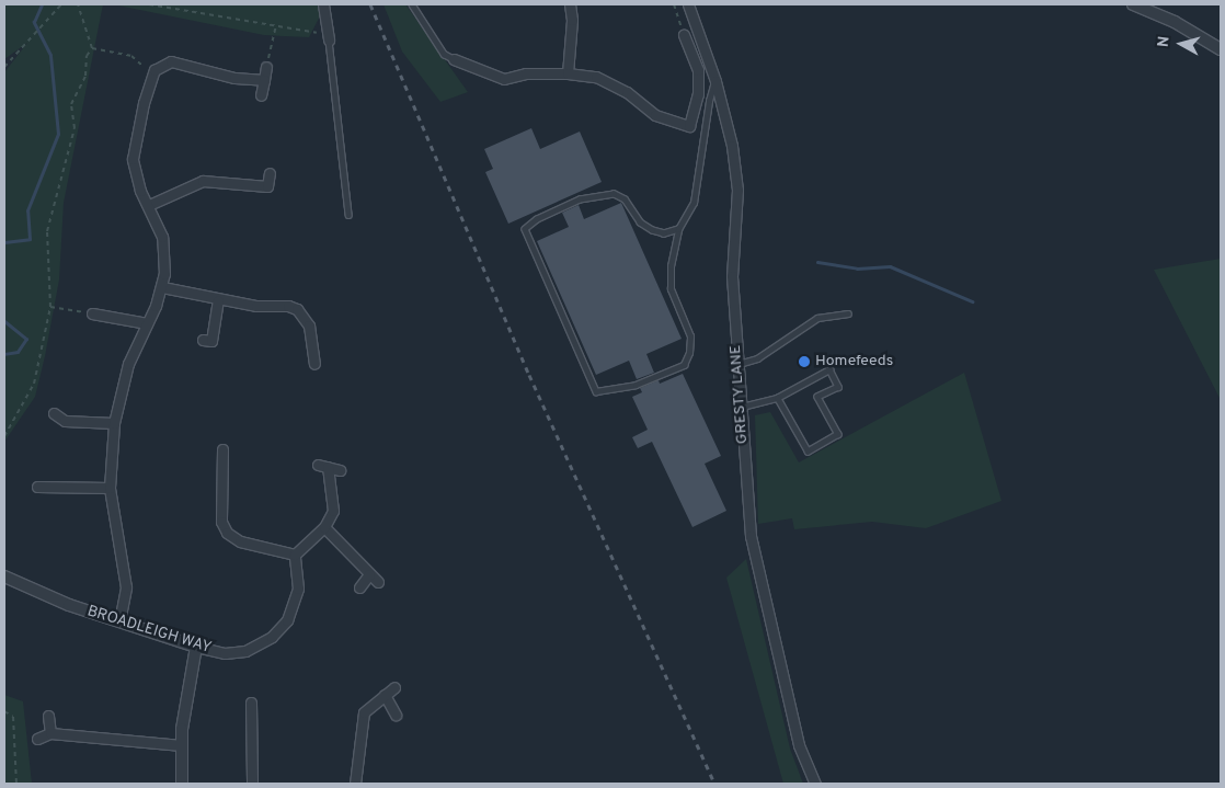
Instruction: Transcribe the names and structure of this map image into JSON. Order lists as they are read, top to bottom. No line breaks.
{"streets":{"street":["GRESTY LANE","BROADLEIGH WAY"]},"places":["Homefeeds"],"north":"left"}
